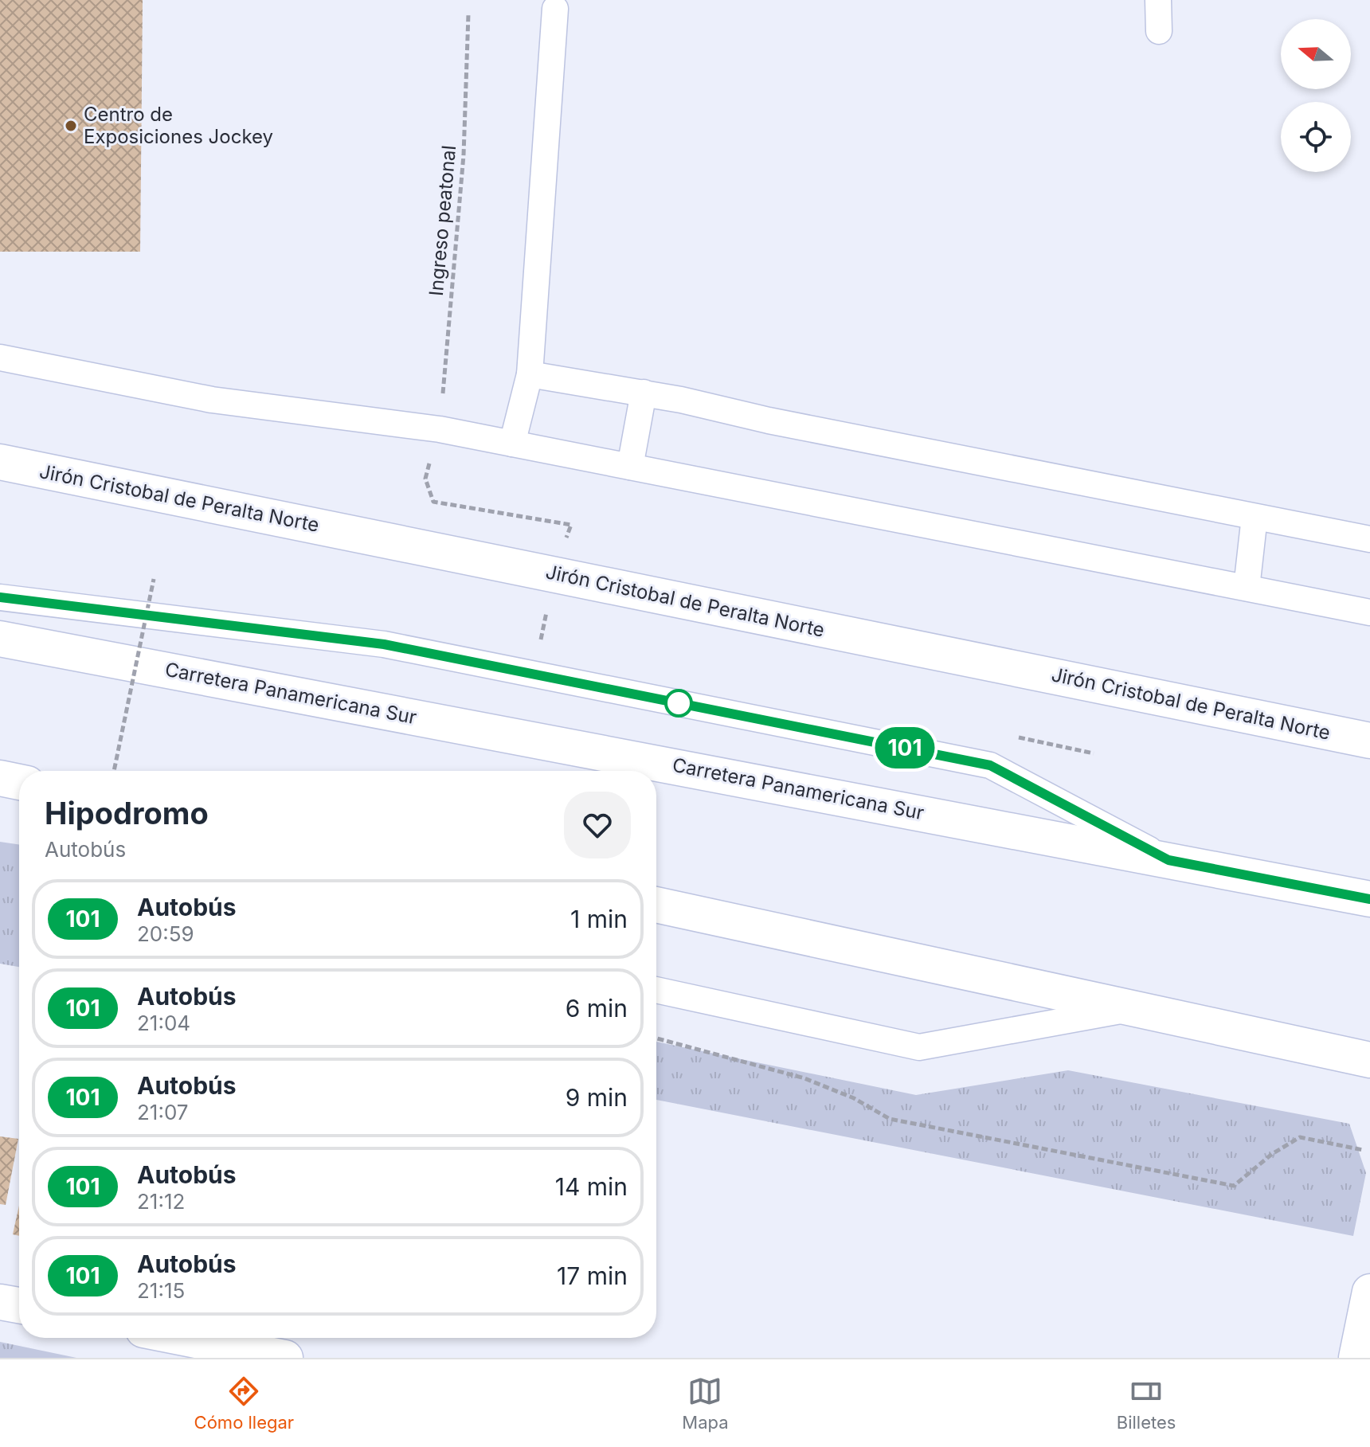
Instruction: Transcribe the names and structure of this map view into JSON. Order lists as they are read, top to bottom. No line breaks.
{"streets":{"main road":["Jirón Cristobal de Peralta Norte","Carretera Panamericana Sur"],"path":["Ingreso peatonal"]},"places":["Centro de Exposiciones Jockey"],"lines":["bus line 101"],"north":"left","page":{"on_map":"101","heading":["Hipodromo","Autobús"],"list":[{"mark":"101","name":"Autobús","note":"20:59","value":"1 min"},{"mark":"101","name":"Autobús","note":"21:04","value":"6 min"},{"mark":"101","name":"Autobús","note":"21:07","value":"9 min"},{"mark":"101","name":"Autobús","note":"21:12","value":"14 min"},{"mark":"101","name":"Autobús","note":"21:15","value":"17 min"}],"tabs":["Cómo llegar","Mapa","Billetes"]}}
